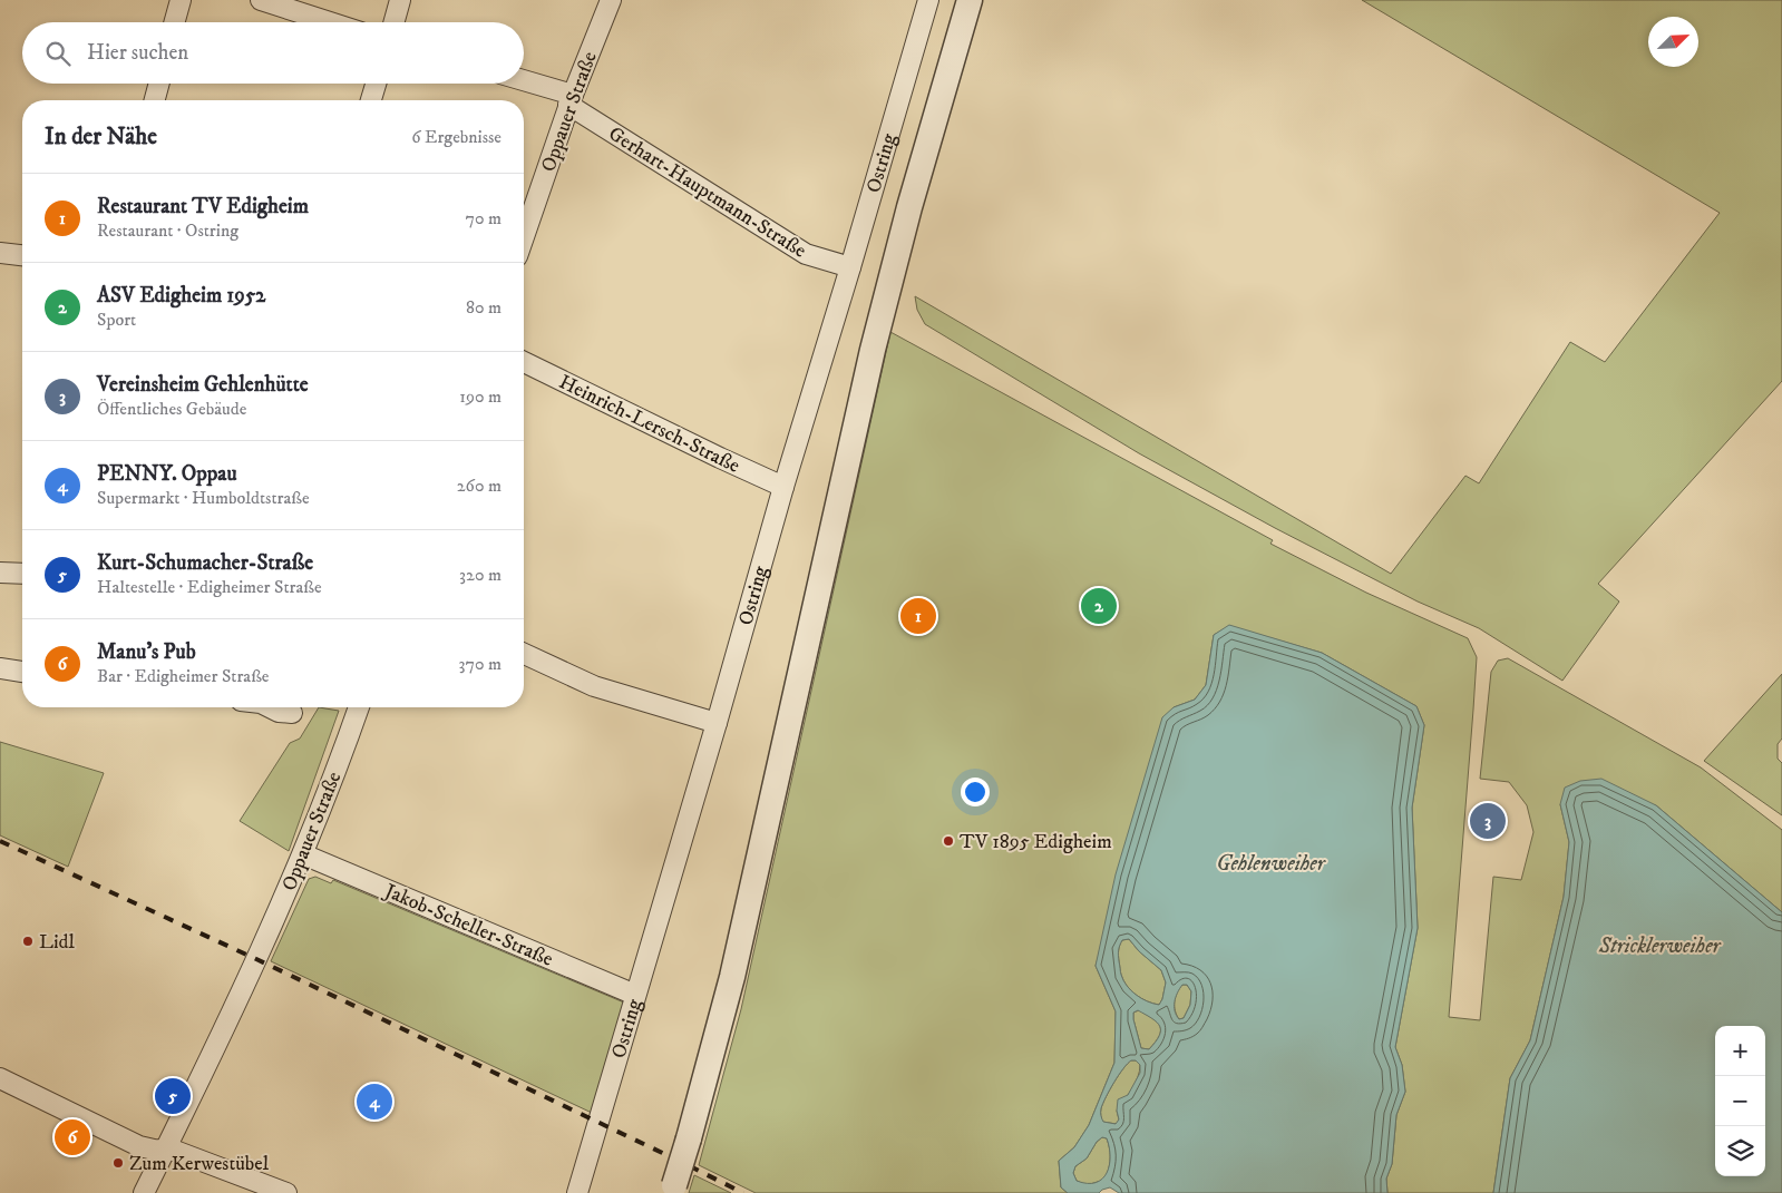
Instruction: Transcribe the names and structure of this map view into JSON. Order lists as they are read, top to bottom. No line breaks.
{"streets":{"street":["Oppauer Straße","Ostring","Gerhart-Hauptmann-Straße","Heinrich-Lersch-Straße","Jakob-Scheller-Straße"]},"crossings":[["Oppauer Straße","Gerhart-Hauptmann-Straße"],["Oppauer Straße","Jakob-Scheller-Straße"],["Ostring","Gerhart-Hauptmann-Straße"],["Ostring","Heinrich-Lersch-Straße"],["Ostring","Jakob-Scheller-Straße"]],"water":["Gehlenweiher","Stricklerweiher"],"places":["TV 1895 Edigheim","Lidl","Zum Kerwestübel"],"north":"top right","page":{"search":"Hier suchen","heading":["In der Nähe","6 Ergebnisse"],"list":[{"mark":"1","name":"Restaurant TV Edigheim","note":"Restaurant · Ostring","value":"70 m"},{"mark":"2","name":"ASV Edigheim 1952","note":"Sport","value":"80 m"},{"mark":"3","name":"Vereinsheim Gehlenhütte","note":"Öffentliches Gebäude","value":"190 m"},{"mark":"4","name":"PENNY. Oppau","note":"Supermarkt · Humboldtstraße","value":"260 m"},{"mark":"5","name":"Kurt-Schumacher-Straße","note":"Haltestelle · Edigheimer Straße","value":"320 m"},{"mark":"6","name":"Manu's Pub","note":"Bar · Edigheimer Straße","value":"370 m"}],"pins":["2","1","3","5","4","6"],"map_buttons":["+","−"]}}
